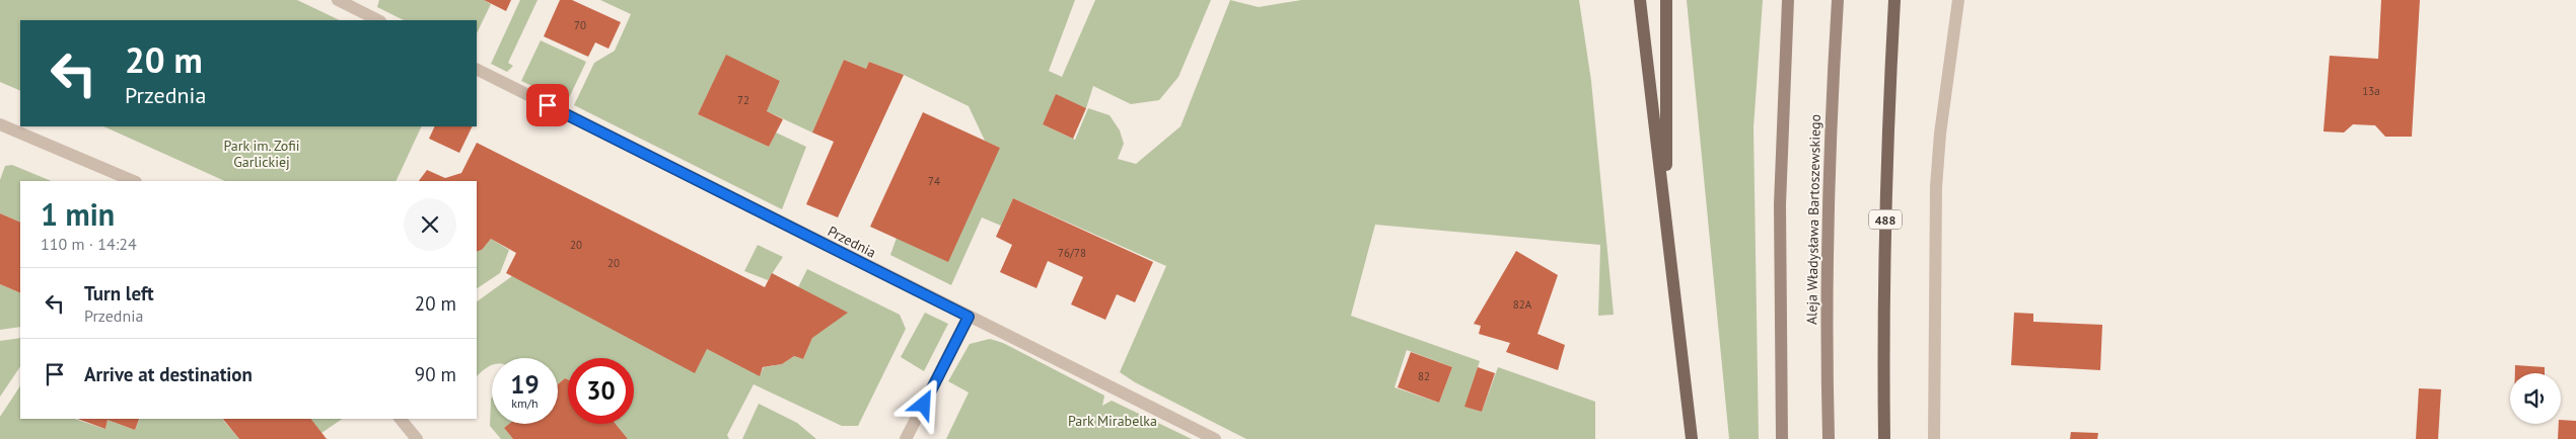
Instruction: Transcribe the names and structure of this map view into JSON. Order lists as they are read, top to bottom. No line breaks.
{"streets":{"main road":["Aleja Władysława Bartoszewskiego","488"],"street":["Przednia"]},"parks":["Park im. Zofii Garlickiej","Park Mirabelka"],"house_numbers":["70","13a","72","74","20","76/78","20","82A","82"],"page":{"turn":["20 m","Przednia"],"heading":["1 min","110 m · 14:24"],"list":[{"name":"Turn left","note":"Przednia","value":"20 m"},{"name":"Arrive at destination","value":"90 m"}],"speed":"19 km/h","limit":"30"}}
